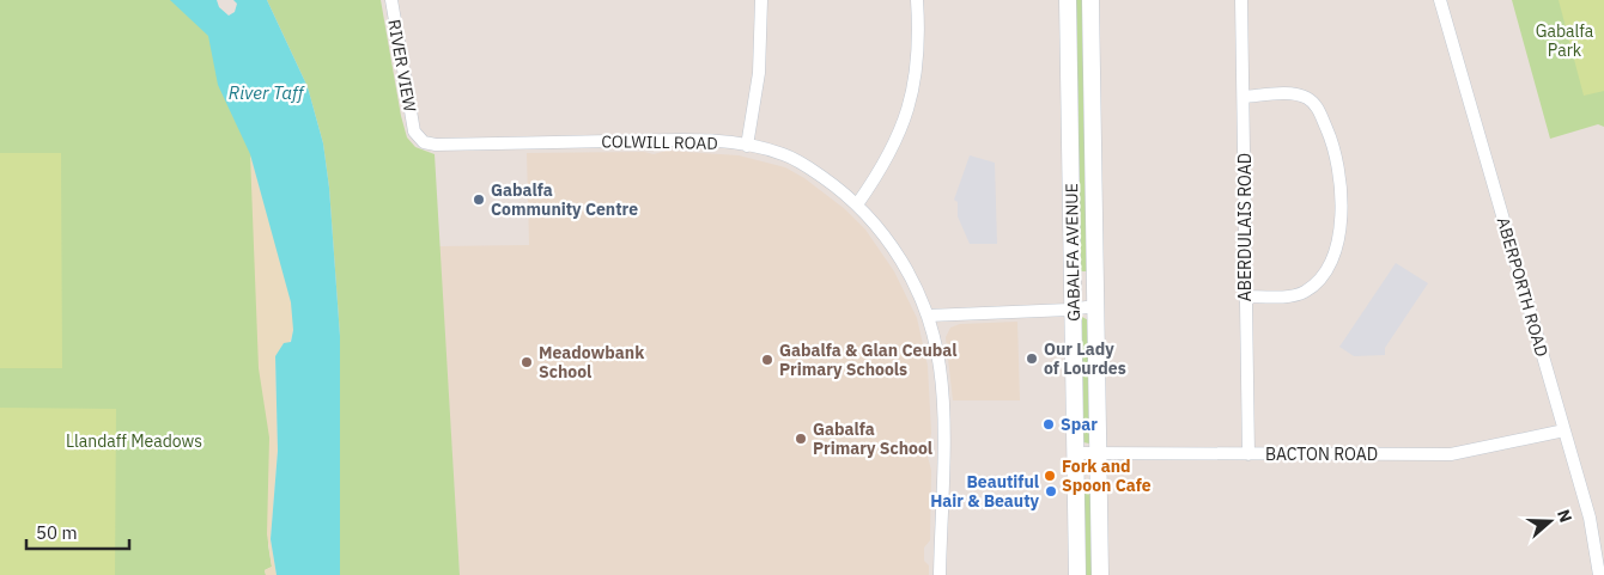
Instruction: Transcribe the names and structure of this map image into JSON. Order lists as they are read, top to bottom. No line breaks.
{"streets":{"street":["RIVER VIEW","COLWILL ROAD","ABERDULAIS ROAD","GABALFA AVENUE","ABERPORTH ROAD","BACTON ROAD"]},"crossings":[["RIVER VIEW","COLWILL ROAD"],["ABERDULAIS ROAD","BACTON ROAD"],["GABALFA AVENUE","BACTON ROAD"],["ABERPORTH ROAD","BACTON ROAD"]],"water":["River Taff"],"parks":["Gabalfa Park","Llandaff Meadows"],"places":["Gabalfa Community Centre","Our Lady of Lourdes","Gabalfa & Glan Ceubal Primary Schools","Meadowbank School","Spar","Gabalfa Primary School","Fork and Spoon Cafe","Beautiful Hair & Beauty"],"scale_bar":"50 m","north":"right"}
